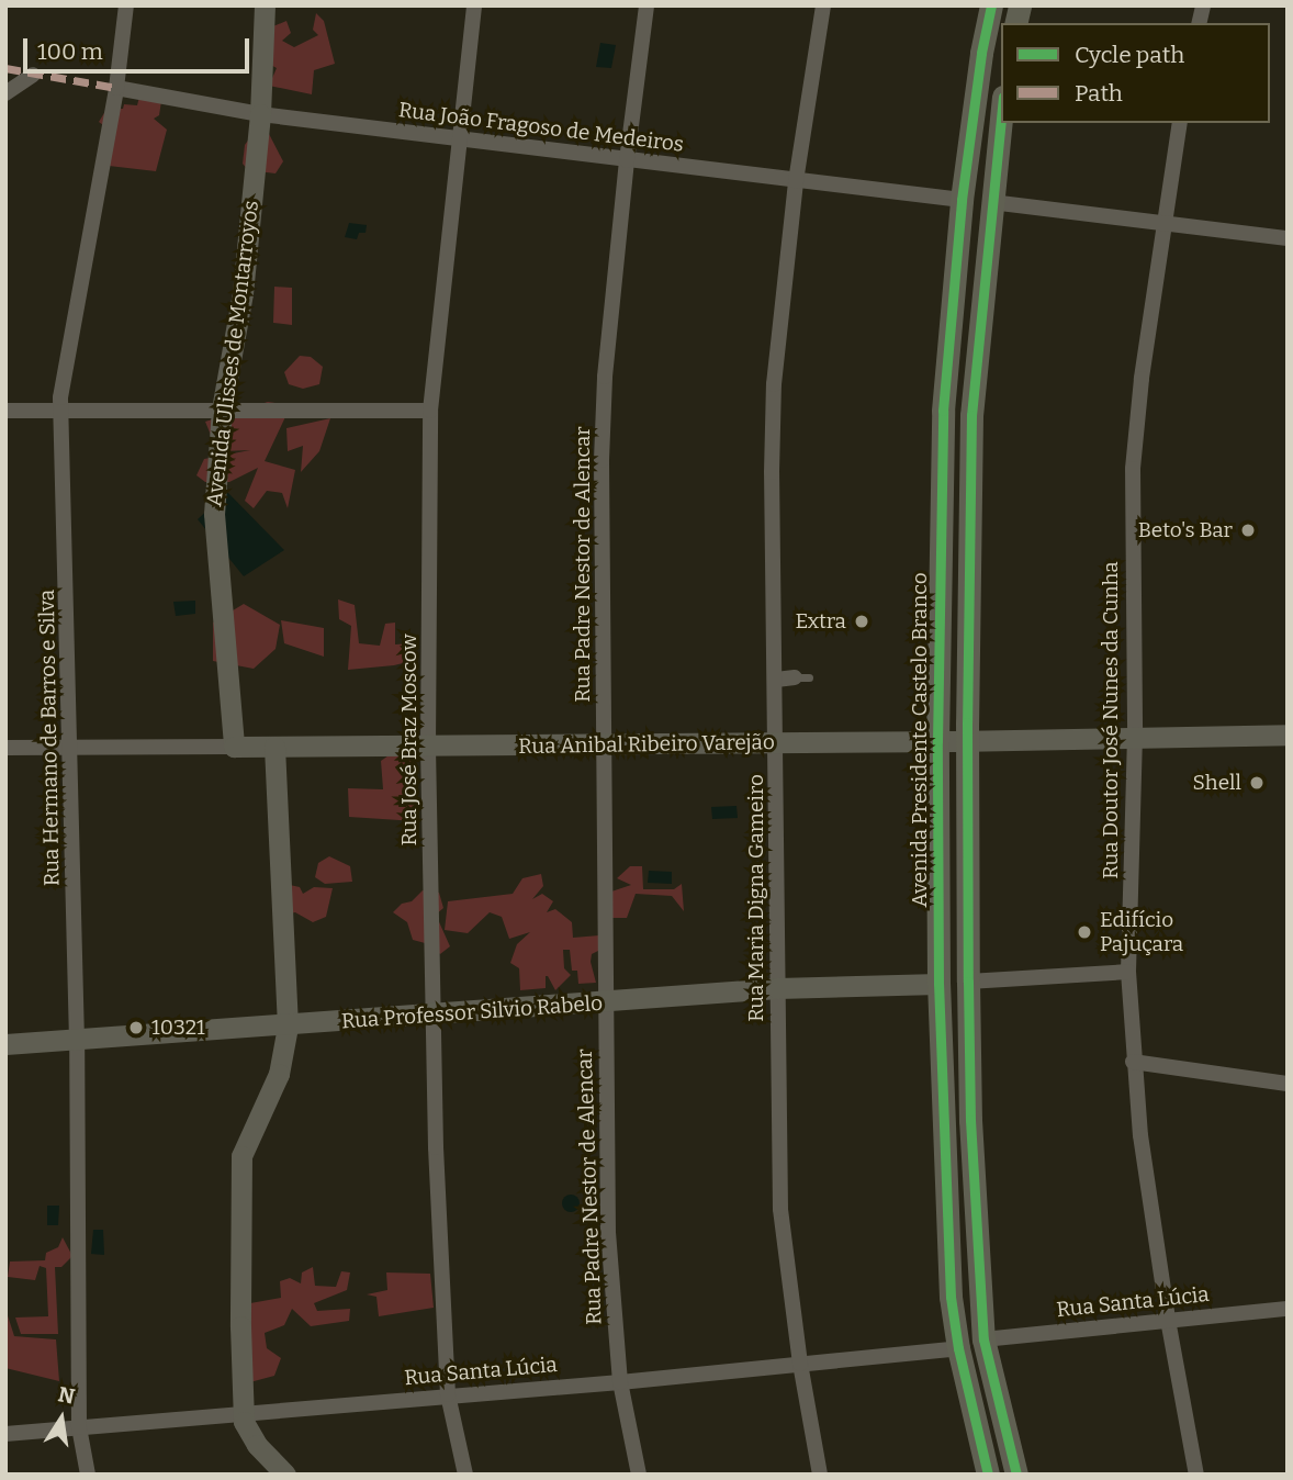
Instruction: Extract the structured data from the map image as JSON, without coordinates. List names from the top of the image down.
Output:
{
  "streets": {
    "main road": ["Avenida Presidente Castelo Branco"],
    "street": [
      "Rua João Fragoso de Medeiros",
      "Avenida Ulisses de Montarroyos",
      "Rua Padre Nestor de Alencar",
      "Rua Doutor José Nunes da Cunha",
      "Rua Hermano de Barros e Silva",
      "Rua José Braz Moscow",
      "Rua Anibal Ribeiro Varejão",
      "Rua Maria Digna Gameiro",
      "Rua Professor Silvio Rabelo",
      "Rua Santa Lúcia"
    ]
  },
  "crossings": [
    ["Rua João Fragoso de Medeiros", "Avenida Ulisses de Montarroyos"],
    ["Rua João Fragoso de Medeiros", "Rua Padre Nestor de Alencar"],
    ["Rua João Fragoso de Medeiros", "Rua Hermano de Barros e Silva"],
    ["Rua João Fragoso de Medeiros", "Rua José Braz Moscow"],
    ["Rua João Fragoso de Medeiros", "Avenida Presidente Castelo Branco"],
    ["Rua João Fragoso de Medeiros", "Rua Maria Digna Gameiro"],
    ["Avenida Ulisses de Montarroyos", "Rua Anibal Ribeiro Varejão"],
    ["Rua Padre Nestor de Alencar", "Rua Anibal Ribeiro Varejão"],
    ["Rua Padre Nestor de Alencar", "Rua Professor Silvio Rabelo"],
    ["Rua Padre Nestor de Alencar", "Rua Santa Lúcia"],
    ["Rua Doutor José Nunes da Cunha", "Rua Anibal Ribeiro Varejão"],
    ["Rua Doutor José Nunes da Cunha", "Rua Santa Lúcia"],
    ["Rua Hermano de Barros e Silva", "Rua Anibal Ribeiro Varejão"],
    ["Rua Hermano de Barros e Silva", "Rua Professor Silvio Rabelo"],
    ["Rua Hermano de Barros e Silva", "Rua Santa Lúcia"],
    ["Rua José Braz Moscow", "Rua Anibal Ribeiro Varejão"],
    ["Rua José Braz Moscow", "Rua Professor Silvio Rabelo"],
    ["Rua José Braz Moscow", "Rua Santa Lúcia"],
    ["Avenida Presidente Castelo Branco", "Rua Anibal Ribeiro Varejão"],
    ["Avenida Presidente Castelo Branco", "Rua Professor Silvio Rabelo"],
    ["Avenida Presidente Castelo Branco", "Rua Santa Lúcia"],
    ["Rua Anibal Ribeiro Varejão", "Rua Maria Digna Gameiro"],
    ["Rua Maria Digna Gameiro", "Rua Professor Silvio Rabelo"],
    ["Rua Maria Digna Gameiro", "Rua Santa Lúcia"]
  ],
  "places": [
    "Beto's Bar",
    "Extra",
    "Shell",
    "Edifício Pajuçara",
    "10321"
  ],
  "legend": ["Cycle path", "Path"],
  "scale_bar": "100 m",
  "north": "top"
}
